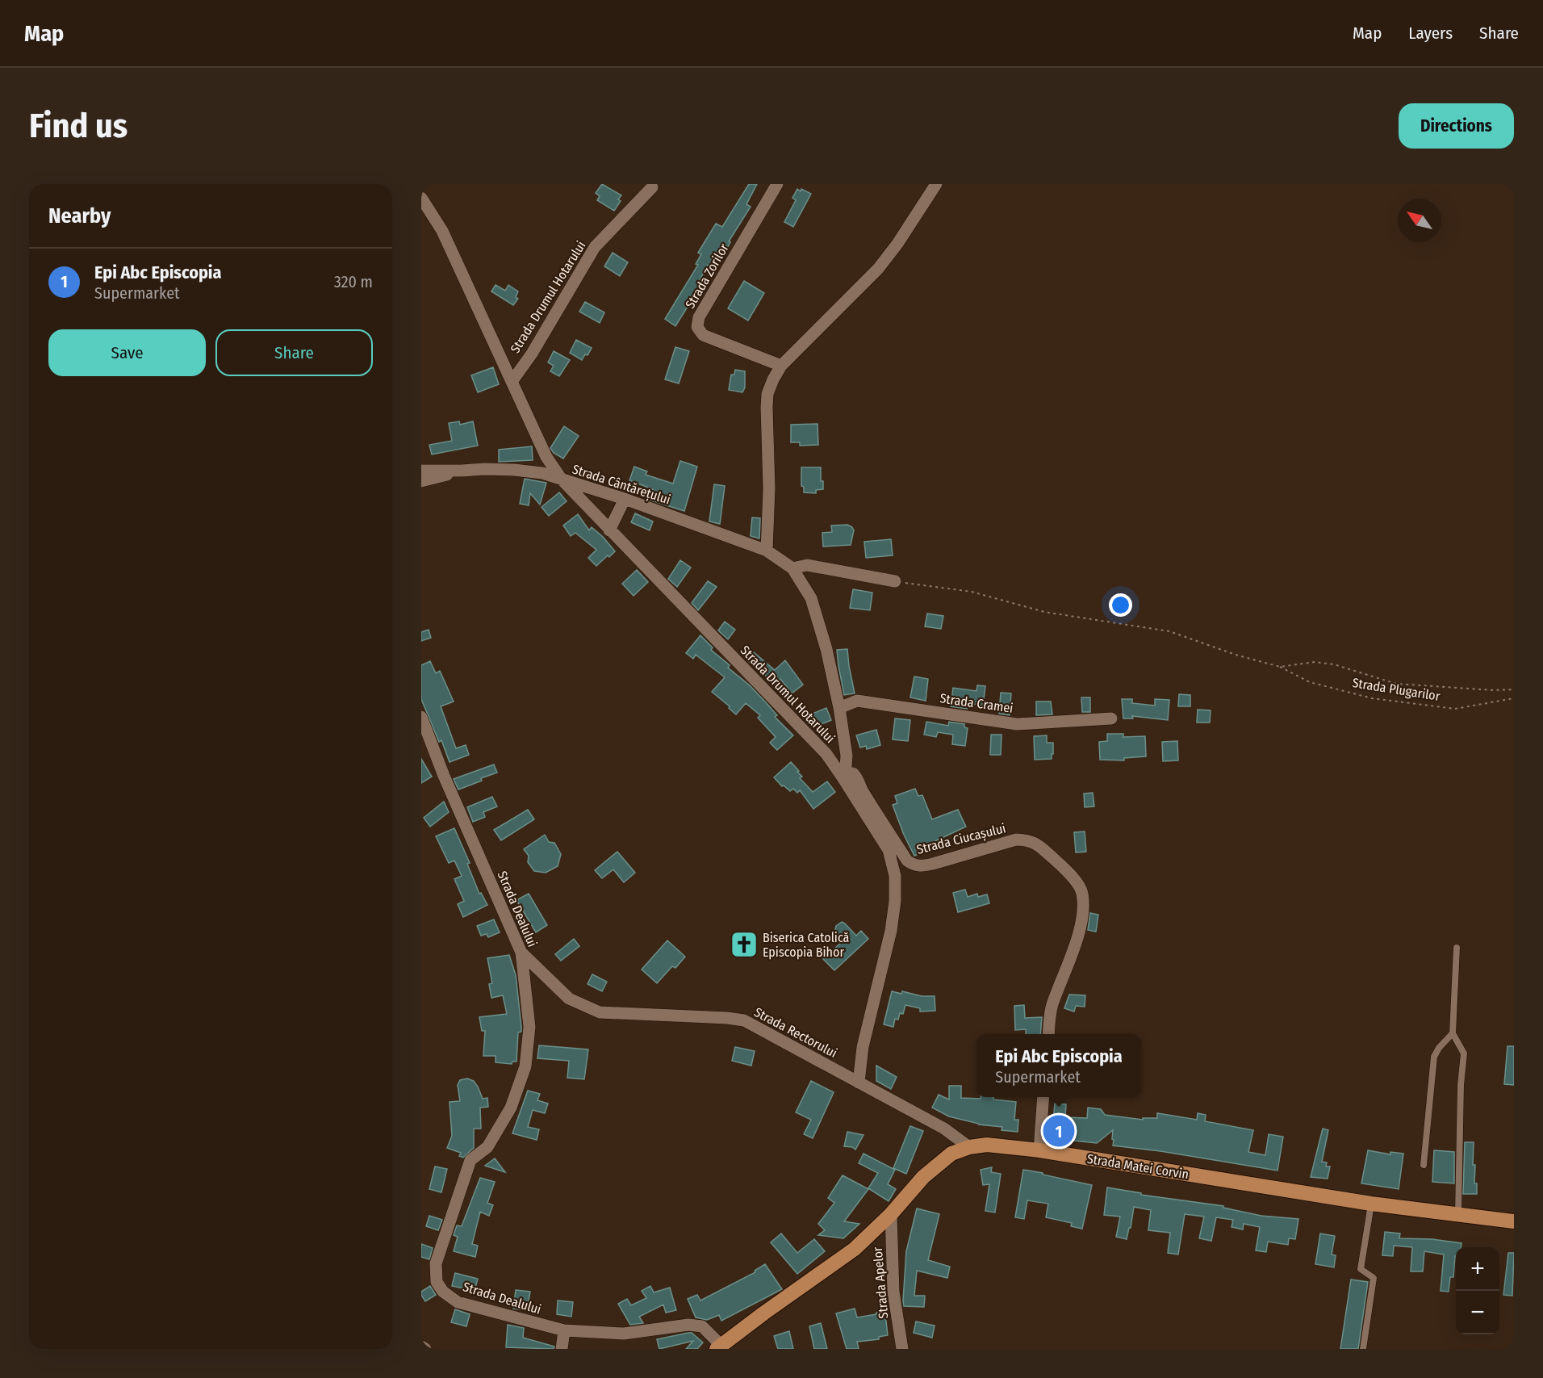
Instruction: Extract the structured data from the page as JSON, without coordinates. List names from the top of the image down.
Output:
{
  "streets": {
    "main road": ["Strada Matei Corvin"],
    "street": [
      "Strada Zorilor",
      "Strada Drumul Hotarului",
      "Strada Cântărețului",
      "Strada Cramei",
      "Strada Ciucașului",
      "Strada Dealului",
      "Strada Rectorului",
      "Strada Apelor"
    ],
    "path": ["Strada Plugarilor"]
  },
  "crossings": [
    ["Strada Drumul Hotarului", "Strada Cântărețului"],
    ["Strada Drumul Hotarului", "Strada Ciucașului"],
    ["Strada Drumul Hotarului", "Strada Rectorului"],
    ["Strada Cântărețului", "Strada Cramei"],
    ["Strada Cântărețului", "Strada Ciucașului"],
    ["Strada Dealului", "Strada Rectorului"],
    ["Strada Dealului", "Strada Matei Corvin"],
    ["Strada Rectorului", "Strada Matei Corvin"],
    ["Strada Matei Corvin", "Strada Apelor"]
  ],
  "places": {
    "church": ["Biserica Catolică Episcopia Bihor"]
  },
  "north": "top left",
  "page": {
    "header": "Map",
    "nav": ["Map", "Layers", "Share"],
    "buttons": [
      "Directions",
      ["Save", "Share"]
    ],
    "title": "Find us",
    "heading": "Nearby",
    "list": [
      {
        "mark": "1",
        "name": "Epi Abc Episcopia",
        "note": "Supermarket",
        "value": "320 m"
      }
    ],
    "popup": ["Epi Abc Episcopia", "Supermarket"],
    "pins": "1",
    "map_buttons": ["+", "−"]
  }
}
